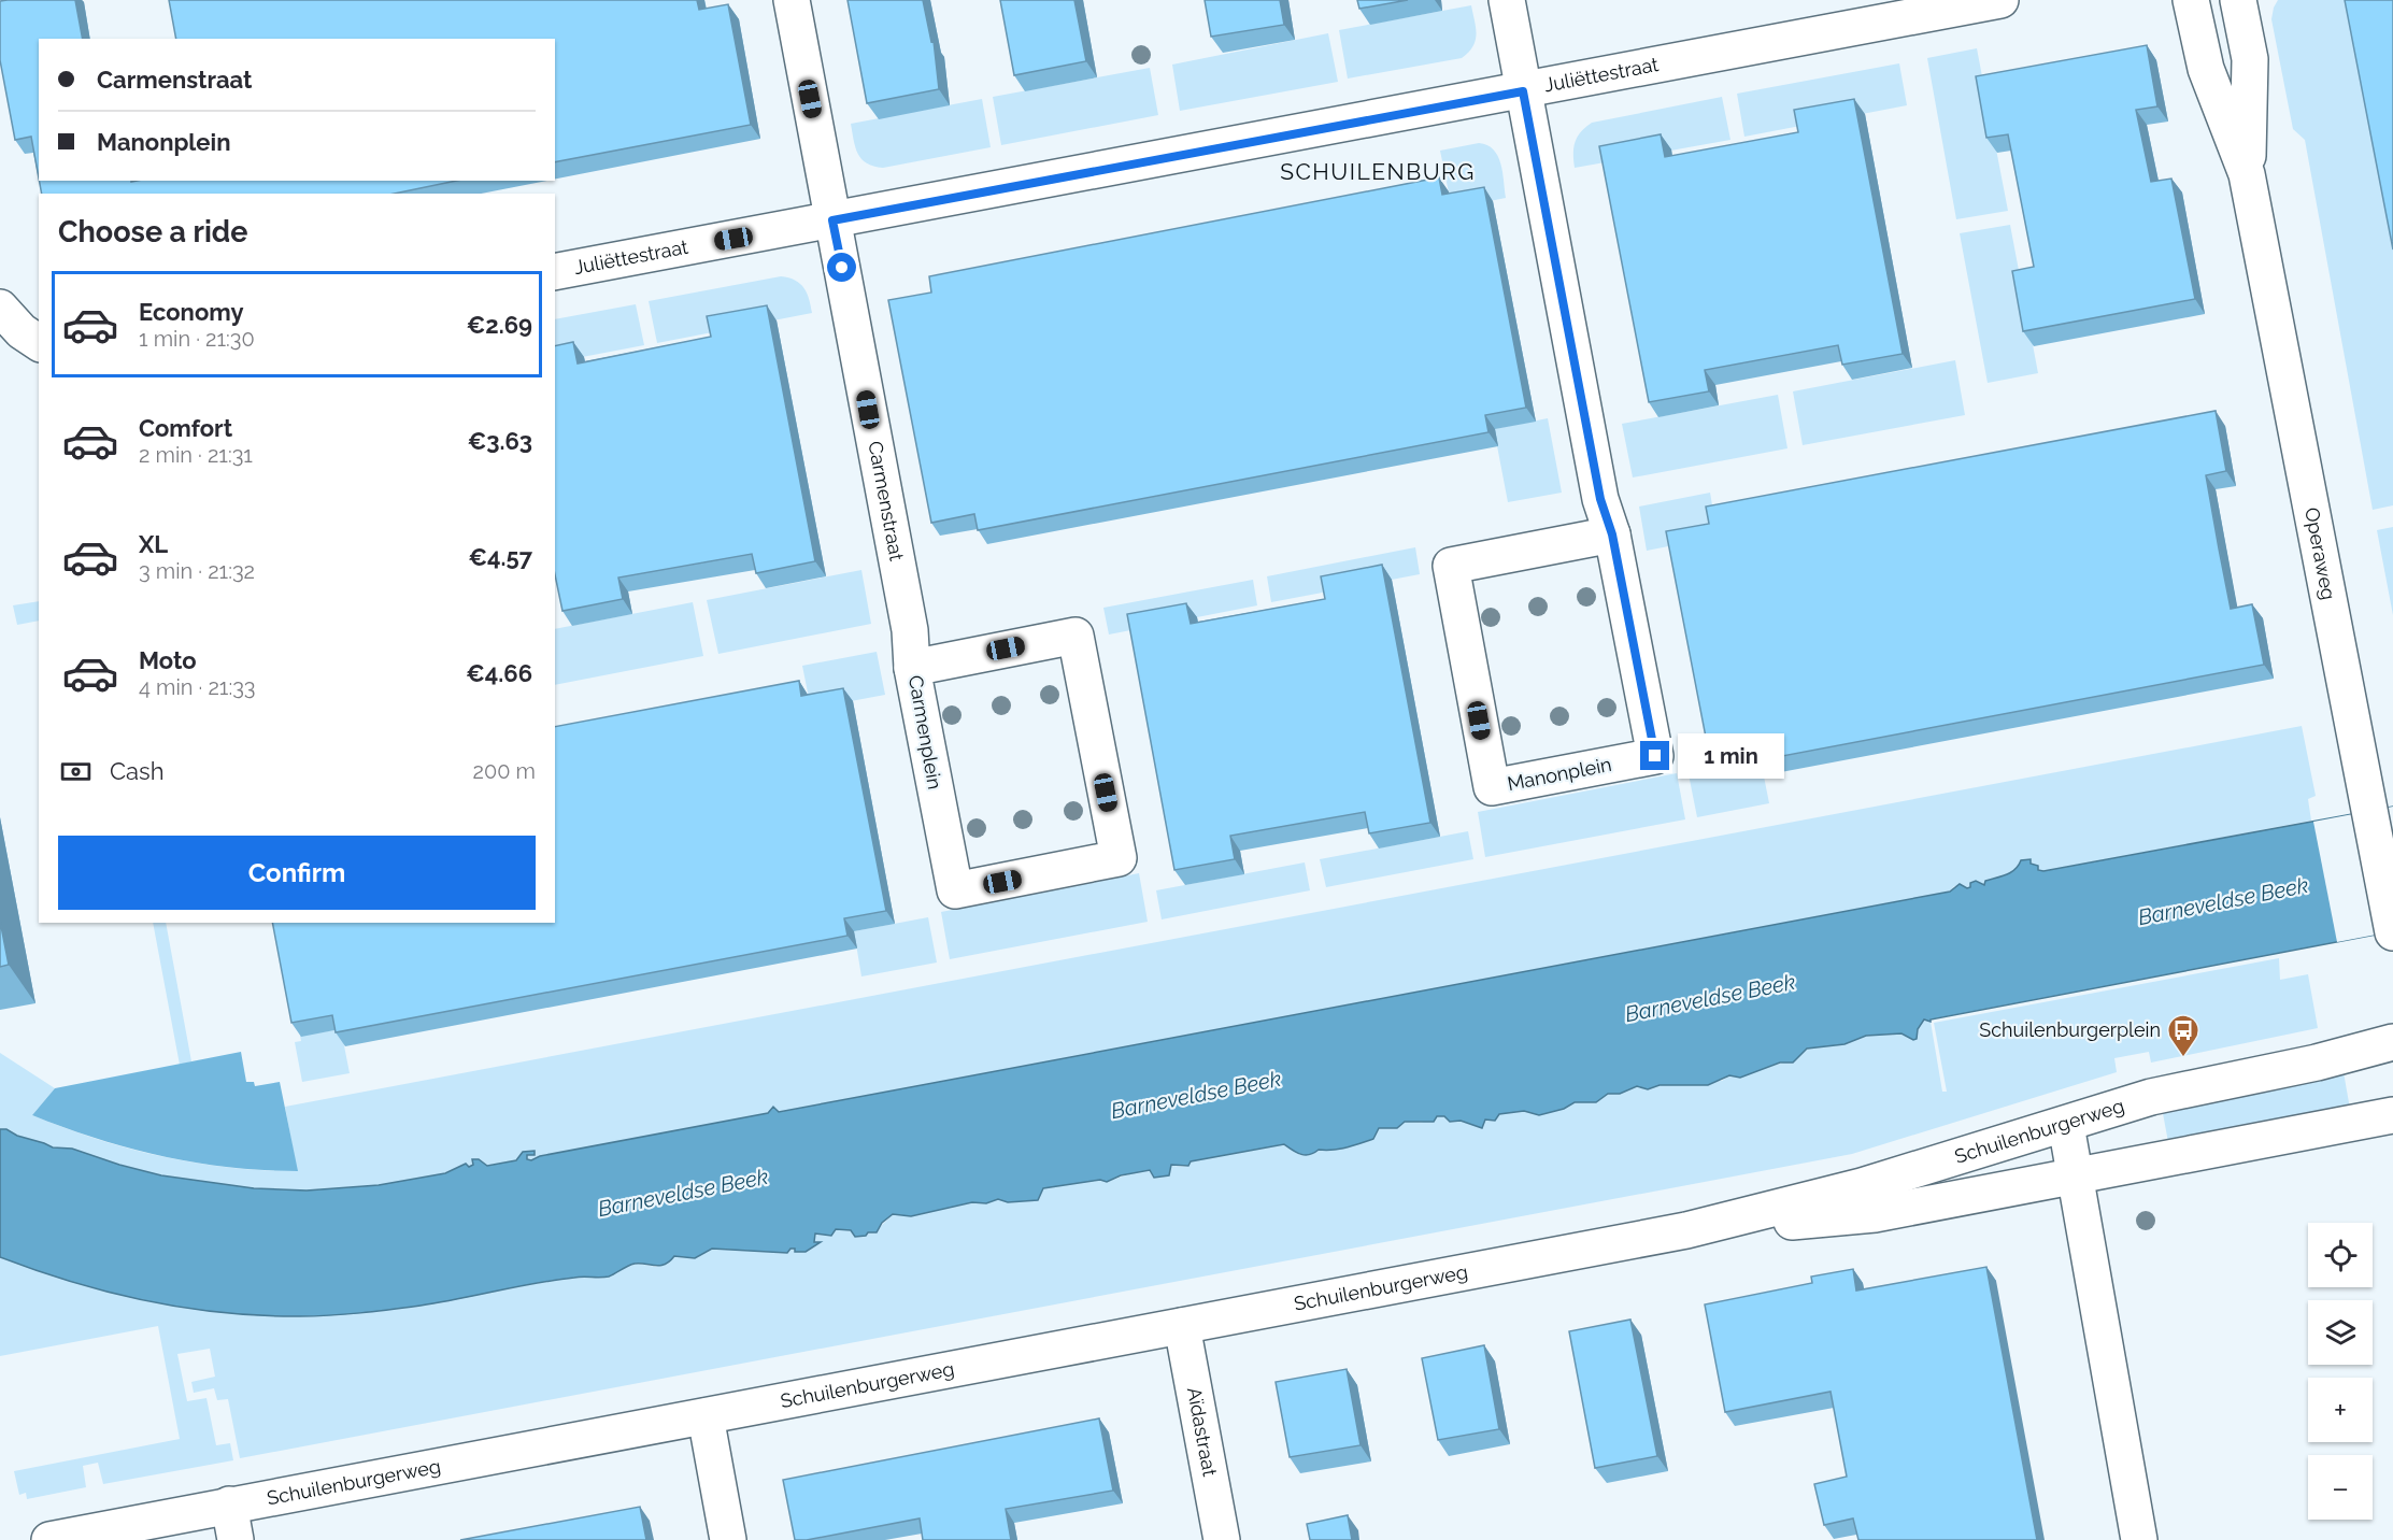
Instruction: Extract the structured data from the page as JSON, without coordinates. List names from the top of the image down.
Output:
{
  "streets": {
    "street": [
      "Juliëttestraat",
      "Carmenstraat",
      "Operaweg",
      "Carmenplein",
      "Manonplein",
      "Schuilenburgerweg",
      "Aïdastraat"
    ]
  },
  "crossings": [
    ["Juliëttestraat", "Carmenstraat"],
    ["Carmenstraat", "Carmenplein"],
    ["Schuilenburgerweg", "Aïdastraat"]
  ],
  "districts": ["SCHUILENBURG"],
  "water": ["Barneveldse Beek"],
  "places": {
    "bus stop": ["Schuilenburgerplein"]
  },
  "page": {
    "banner": ["Carmenstraat", "Manonplein"],
    "heading": "Choose a ride",
    "list": [
      {
        "name": "Economy",
        "note": "1 min · 21:30",
        "value": "€2.69"
      },
      {
        "name": "Comfort",
        "note": "2 min · 21:31",
        "value": "€3.63"
      },
      {
        "name": "XL",
        "note": "3 min · 21:32",
        "value": "€4.57"
      },
      {
        "name": "Moto",
        "note": "4 min · 21:33",
        "value": "€4.66"
      }
    ],
    "bubble": "1 min",
    "pay": ["Cash", "200 m"],
    "buttons": "Confirm",
    "map_buttons": ["+", "−"]
  }
}
